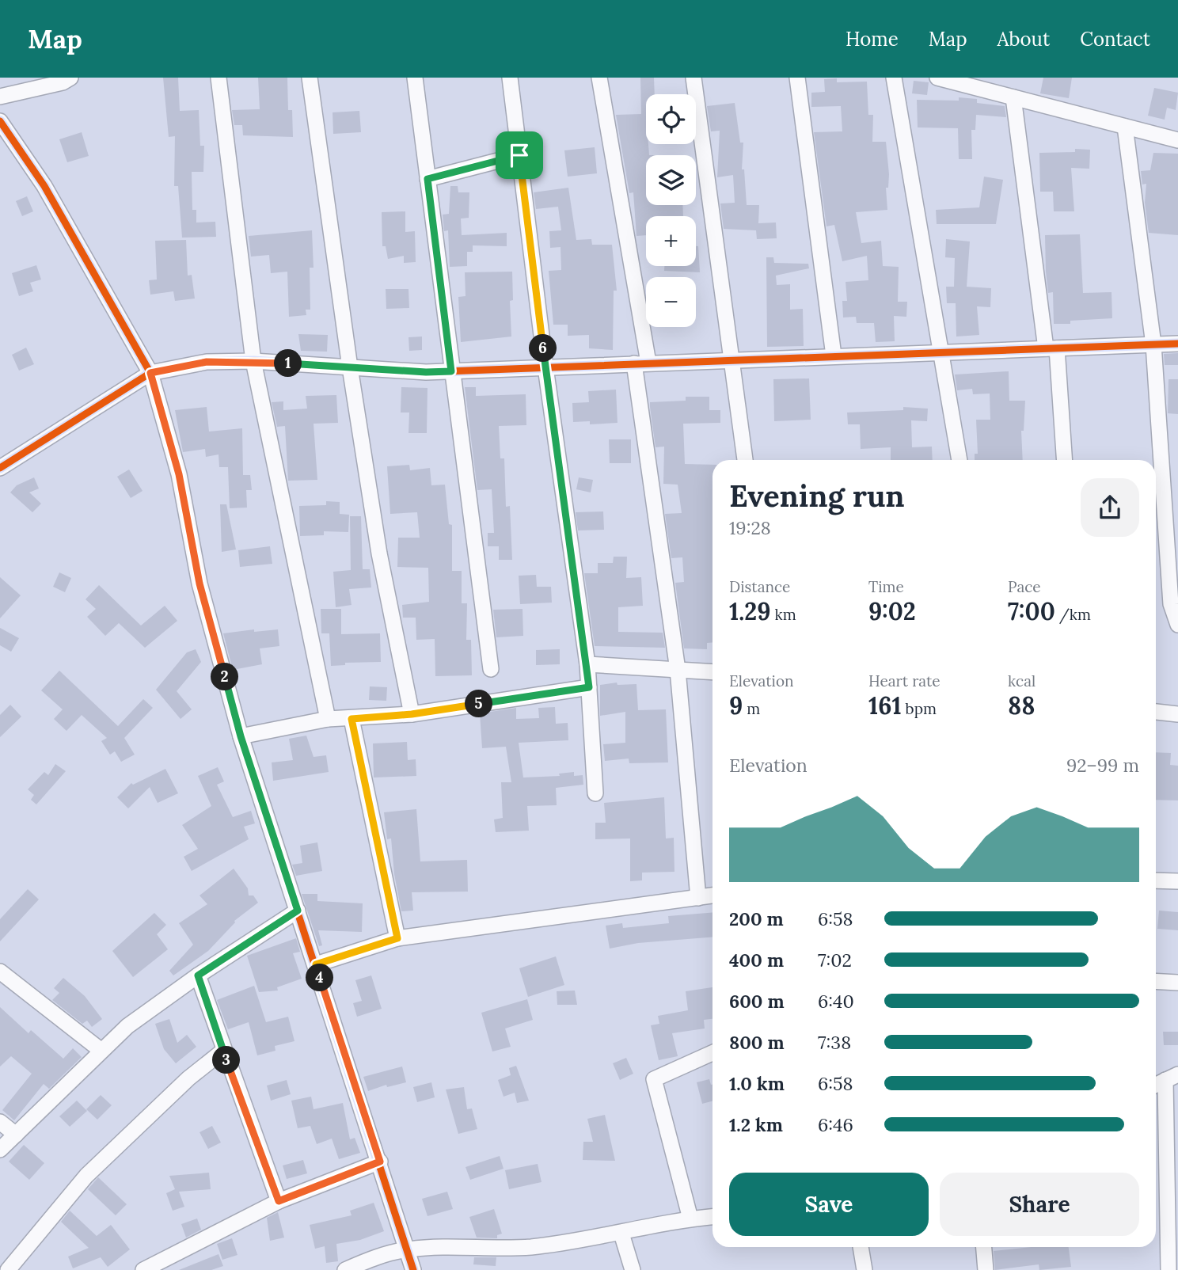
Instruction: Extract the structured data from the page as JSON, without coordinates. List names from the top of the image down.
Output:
{
  "page": {
    "header": "Map",
    "nav": [
      "Home",
      "Map",
      "About",
      "Contact"
    ],
    "map_buttons": ["+", "−"],
    "pins": [
      "6",
      "1",
      "2",
      "5",
      "4",
      "3"
    ],
    "heading": ["Evening run", "19:28"],
    "stats": [
      ["Distance", "1.29 km"],
      ["Time", "9:02"],
      ["Pace", "7:00 /km"],
      ["Elevation", "9 m"],
      ["Heart rate", "161 bpm"],
      ["kcal", "88"]
    ],
    "chart": ["Elevation", "92–99 m"],
    "list": [
      {
        "name": "200 m",
        "note": "6:58"
      },
      {
        "name": "400 m",
        "note": "7:02"
      },
      {
        "name": "600 m",
        "note": "6:40"
      },
      {
        "name": "800 m",
        "note": "7:38"
      },
      {
        "name": "1.0 km",
        "note": "6:58"
      },
      {
        "name": "1.2 km",
        "note": "6:46"
      }
    ],
    "buttons": ["Save", "Share"]
  }
}
